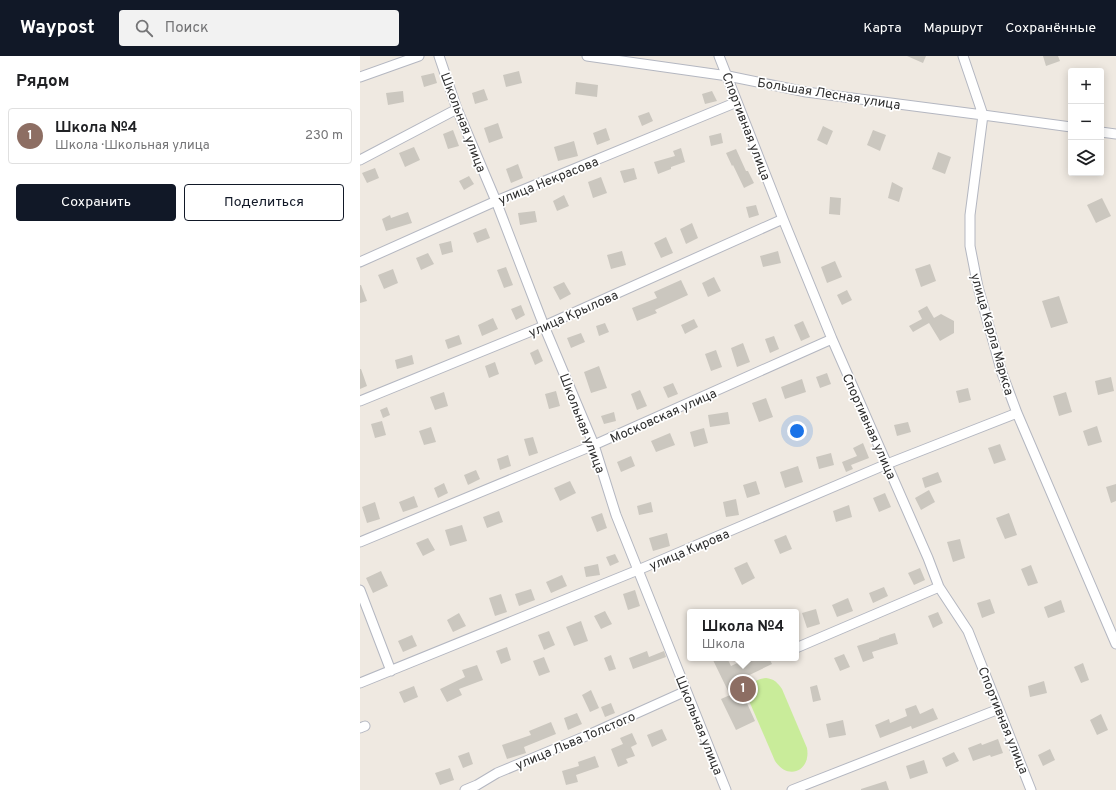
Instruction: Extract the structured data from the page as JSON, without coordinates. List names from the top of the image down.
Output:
{
  "streets": {
    "street": [
      "Большая Лесная улица",
      "Школьная улица",
      "Спортивная улица",
      "улица Некрасова",
      "улица Крылова",
      "улица Карла Маркса",
      "Московская улица",
      "улица Кирова",
      "улица Льва Толстого"
    ]
  },
  "crossings": [
    ["Большая Лесная улица", "Спортивная улица"],
    ["Большая Лесная улица", "улица Карла Маркса"],
    ["Школьная улица", "улица Некрасова"],
    ["Школьная улица", "улица Крылова"],
    ["Школьная улица", "Московская улица"],
    ["Школьная улица", "улица Кирова"],
    ["Школьная улица", "улица Льва Толстого"],
    ["Спортивная улица", "улица Некрасова"],
    ["Спортивная улица", "улица Крылова"],
    ["Спортивная улица", "Московская улица"],
    ["Спортивная улица", "улица Кирова"],
    ["улица Карла Маркса", "улица Кирова"]
  ],
  "page": {
    "header": "Waypost",
    "search": "Поиск",
    "nav": ["Карта", "Маршрут", "Сохранённые"],
    "heading": "Рядом",
    "map_buttons": ["+", "−"],
    "list": [
      {
        "mark": "1",
        "name": "Школа №4",
        "note": "Школа · Школьная улица",
        "value": "230 m"
      }
    ],
    "buttons": ["Сохранить", "Поделиться"],
    "popup": ["Школа №4", "Школа"],
    "pins": "1"
  }
}
